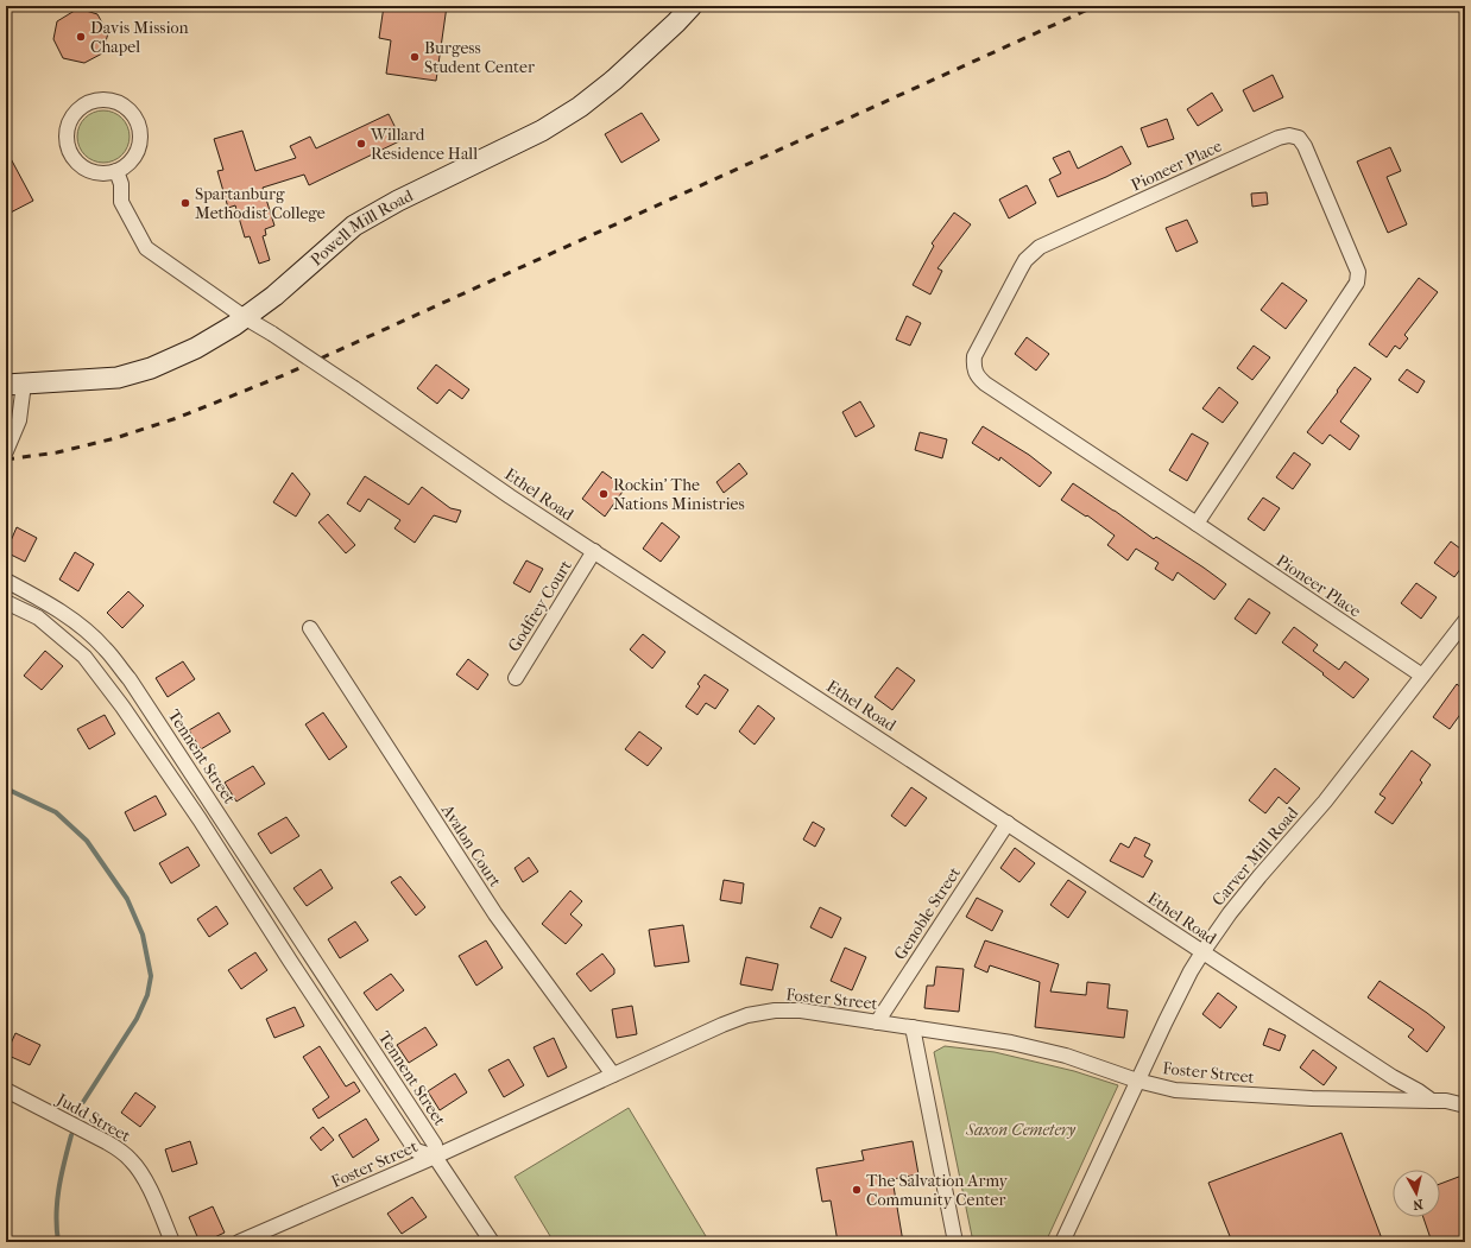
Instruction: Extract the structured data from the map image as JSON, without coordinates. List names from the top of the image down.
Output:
{
  "streets": {
    "street": [
      "Pioneer Place",
      "Powell Mill Road",
      "Ethel Road",
      "Godfrey Court",
      "Tennent Street",
      "Avalon Court",
      "Carver Mill Road",
      "Genoble Street",
      "Foster Street",
      "Judd Street"
    ]
  },
  "crossings": [
    ["Pioneer Place", "Carver Mill Road"],
    ["Powell Mill Road", "Ethel Road"],
    ["Ethel Road", "Godfrey Court"],
    ["Ethel Road", "Carver Mill Road"],
    ["Ethel Road", "Genoble Street"],
    ["Ethel Road", "Foster Street"],
    ["Tennent Street", "Foster Street"],
    ["Avalon Court", "Foster Street"],
    ["Carver Mill Road", "Foster Street"],
    ["Genoble Street", "Foster Street"]
  ],
  "parks": ["Saxon Cemetery"],
  "places": [
    "Davis Mission Chapel",
    "Burgess Student Center",
    "Willard Residence Hall",
    "Spartanburg Methodist College",
    "Rockin’ The Nations Ministries",
    "The Salvation Army Community Center"
  ],
  "north": "bottom"
}
